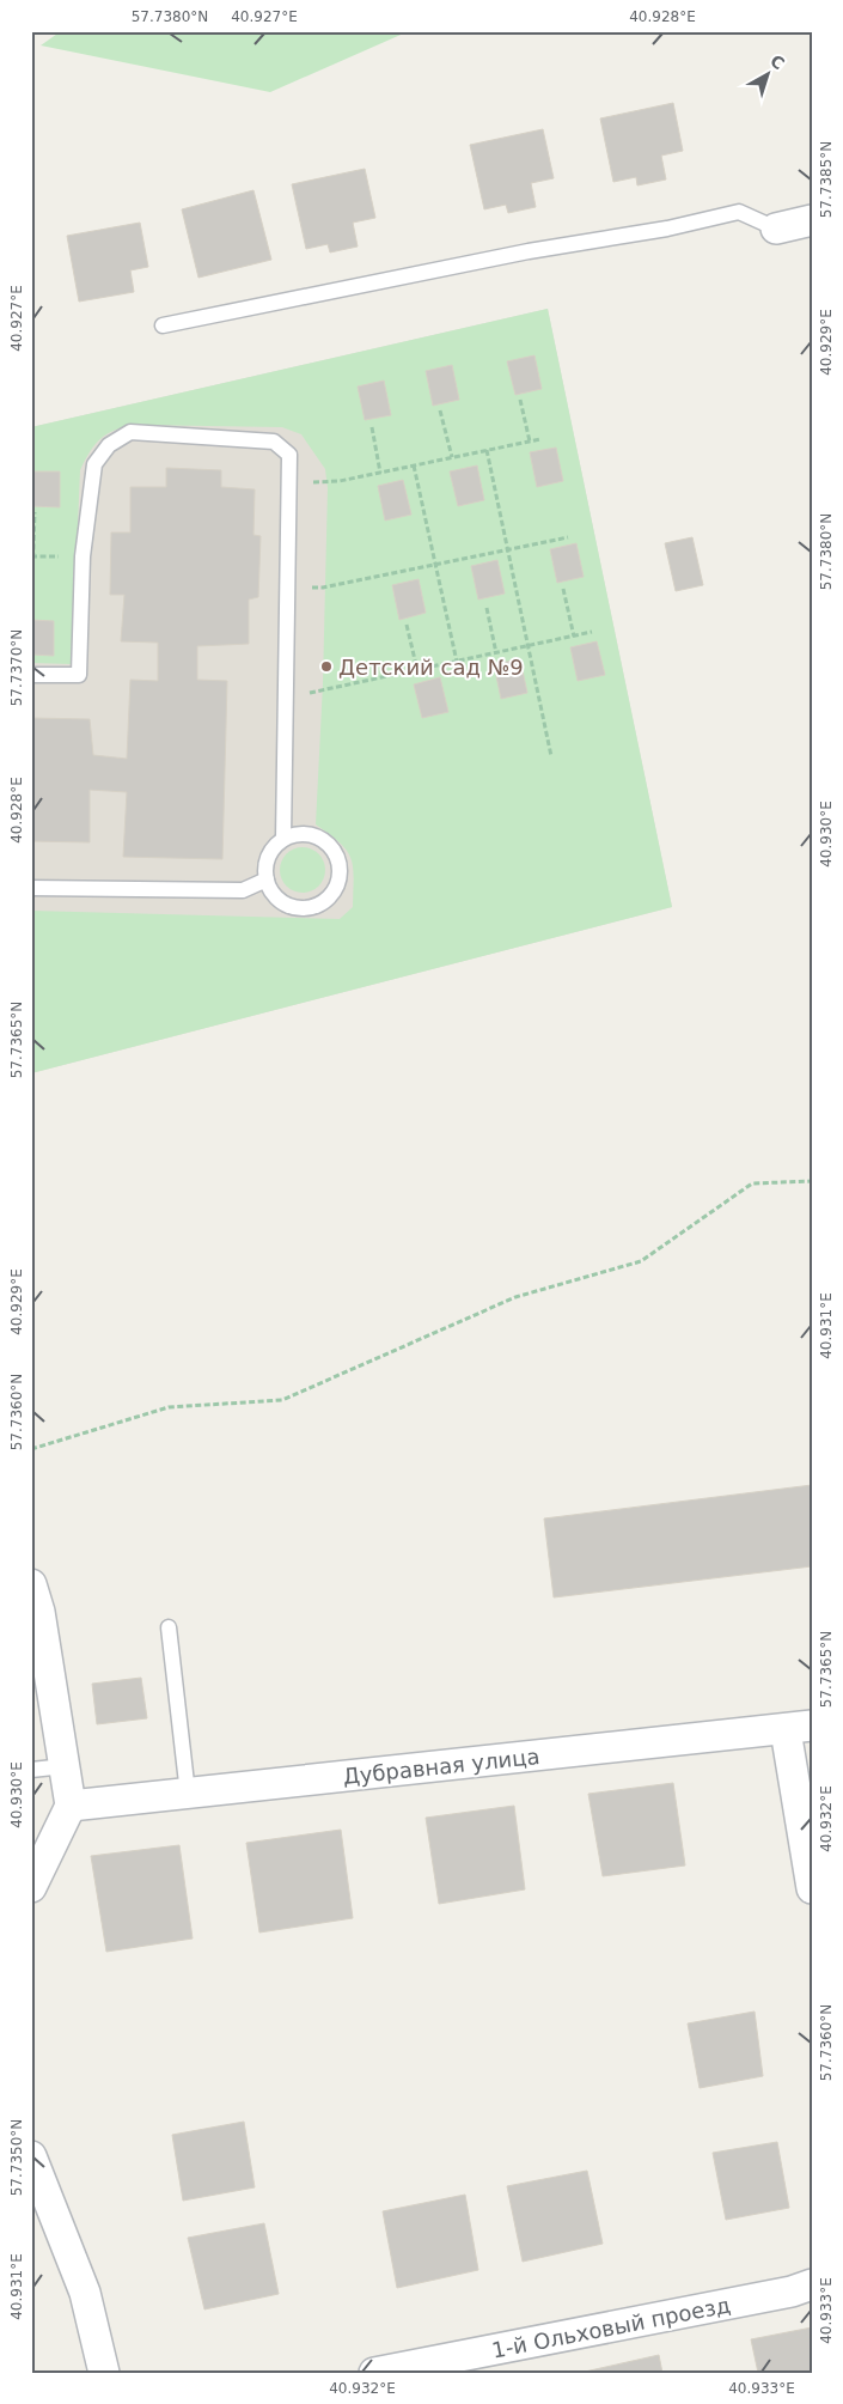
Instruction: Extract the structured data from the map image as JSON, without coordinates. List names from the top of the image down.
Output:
{
  "streets": {
    "street": ["Дубравная улица", "1-й Ольховый проезд"]
  },
  "places": ["Детский сад №9"],
  "north": "top right",
  "coordinates": [
    "57.7380°N",
    "40.927°E",
    "40.928°E",
    "57.7385°N",
    "40.929°E",
    "57.7370°N",
    "40.930°E",
    "57.7365°N",
    "40.931°E",
    "57.7360°N",
    "40.932°E",
    "57.7350°N",
    "40.933°E"
  ]
}
